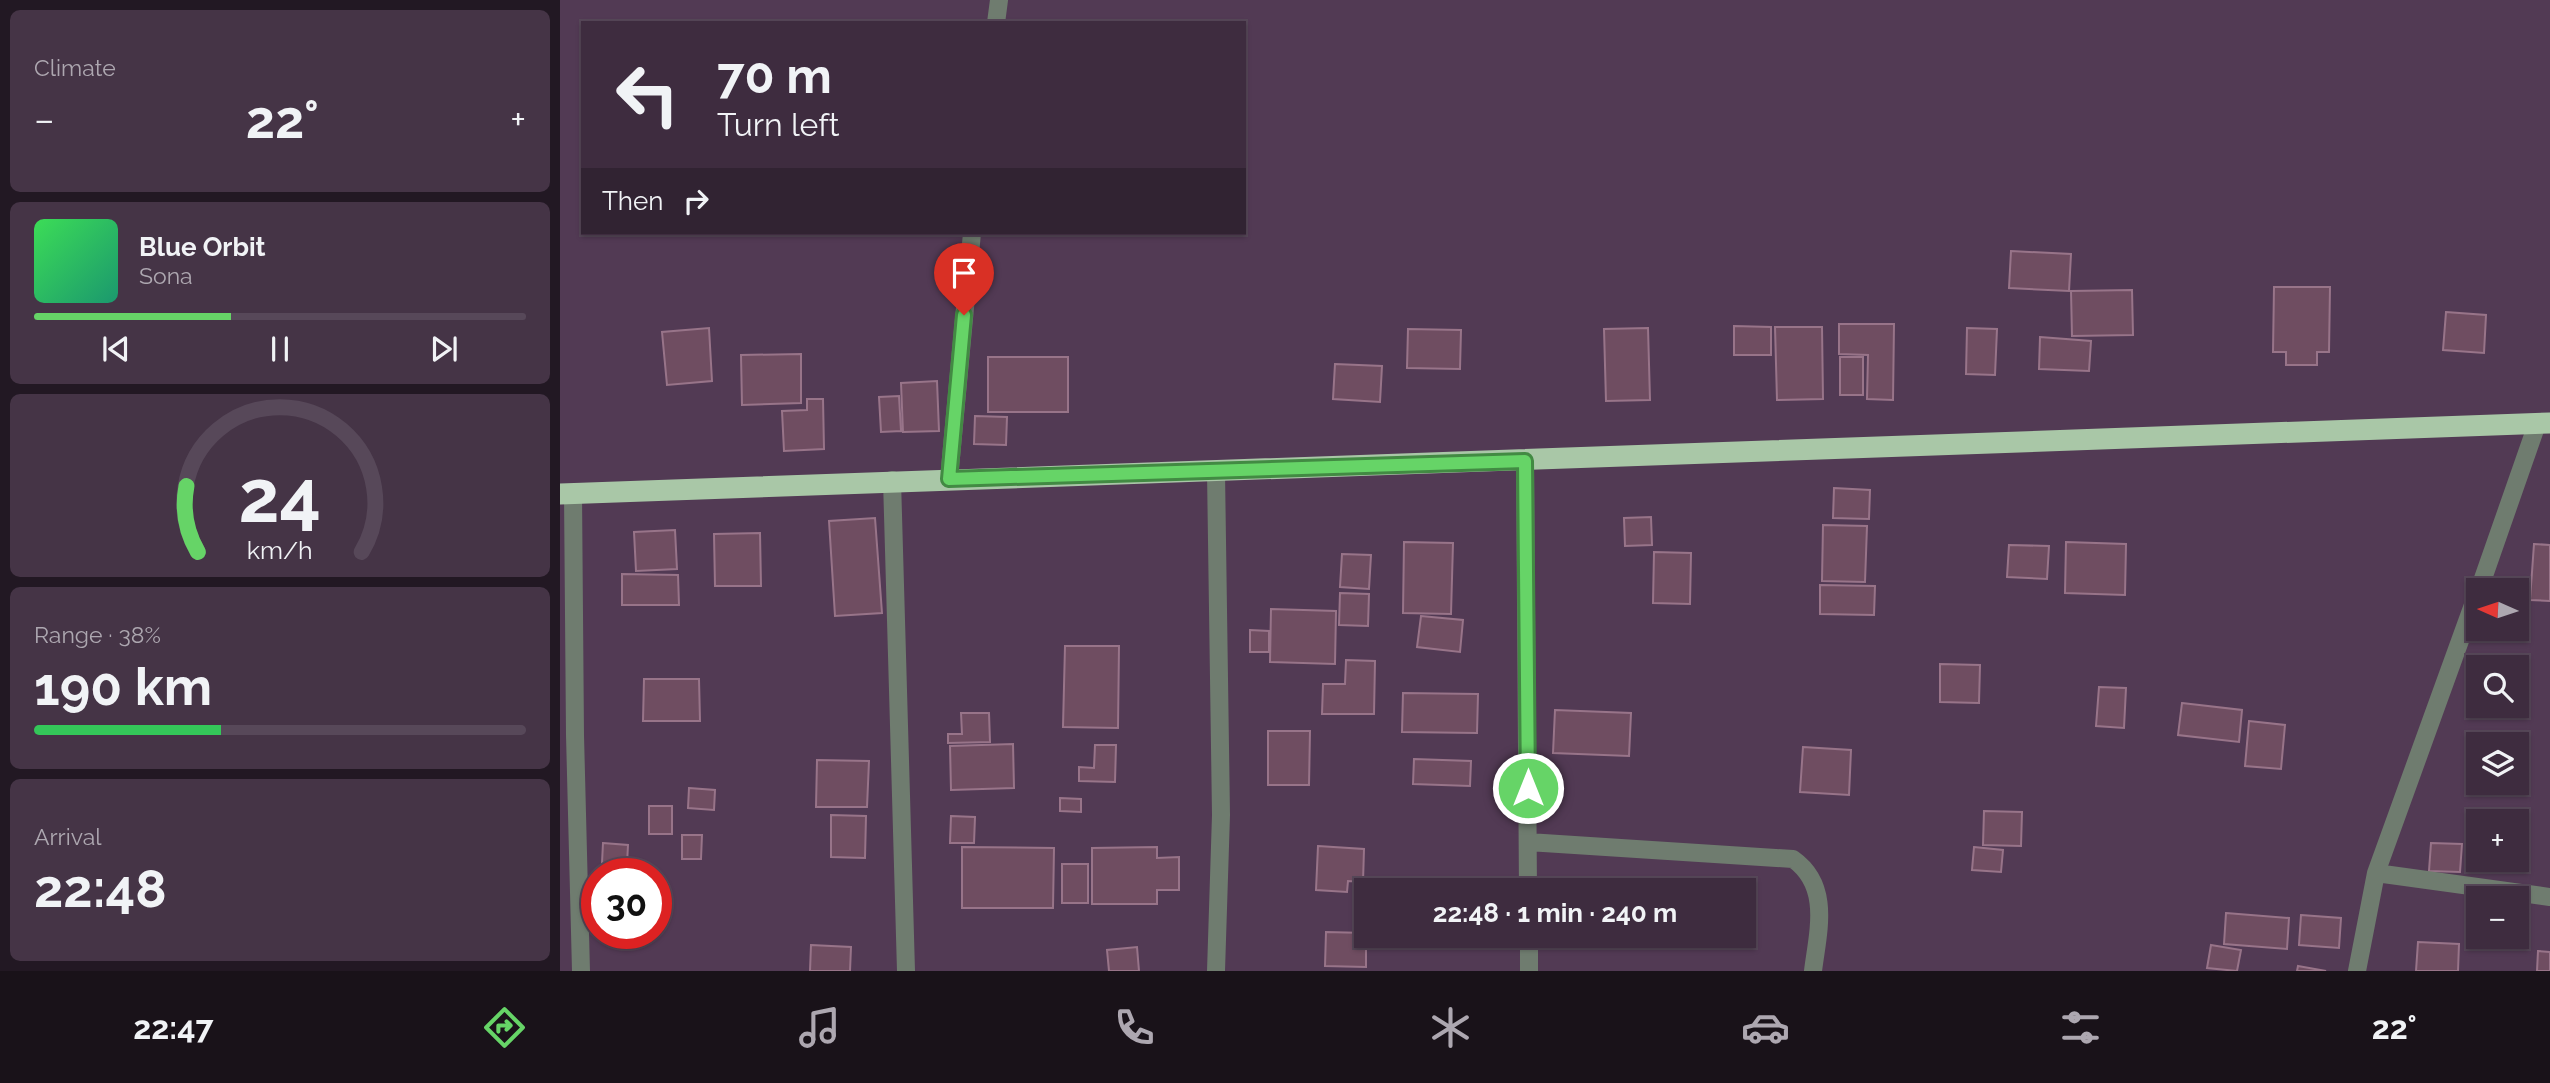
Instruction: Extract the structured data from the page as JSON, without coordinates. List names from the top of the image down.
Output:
{
  "north": "left",
  "page": {
    "tile": [
      "Climate",
      ["Range · 38%", "190 km"],
      ["Arrival", "22:48"]
    ],
    "turn": ["70 m", "Turn left"],
    "heat": ["−", "22°", "+"],
    "then": "Then",
    "song": ["Blue Orbit", "Sona"],
    "map_buttons": ["+", "−"],
    "limit": "30",
    "trip": "22:48 · 1 min · 240 m",
    "tabs": ["22:47", "22°"],
    "gauge": ["24", "km/h"]
  }
}
